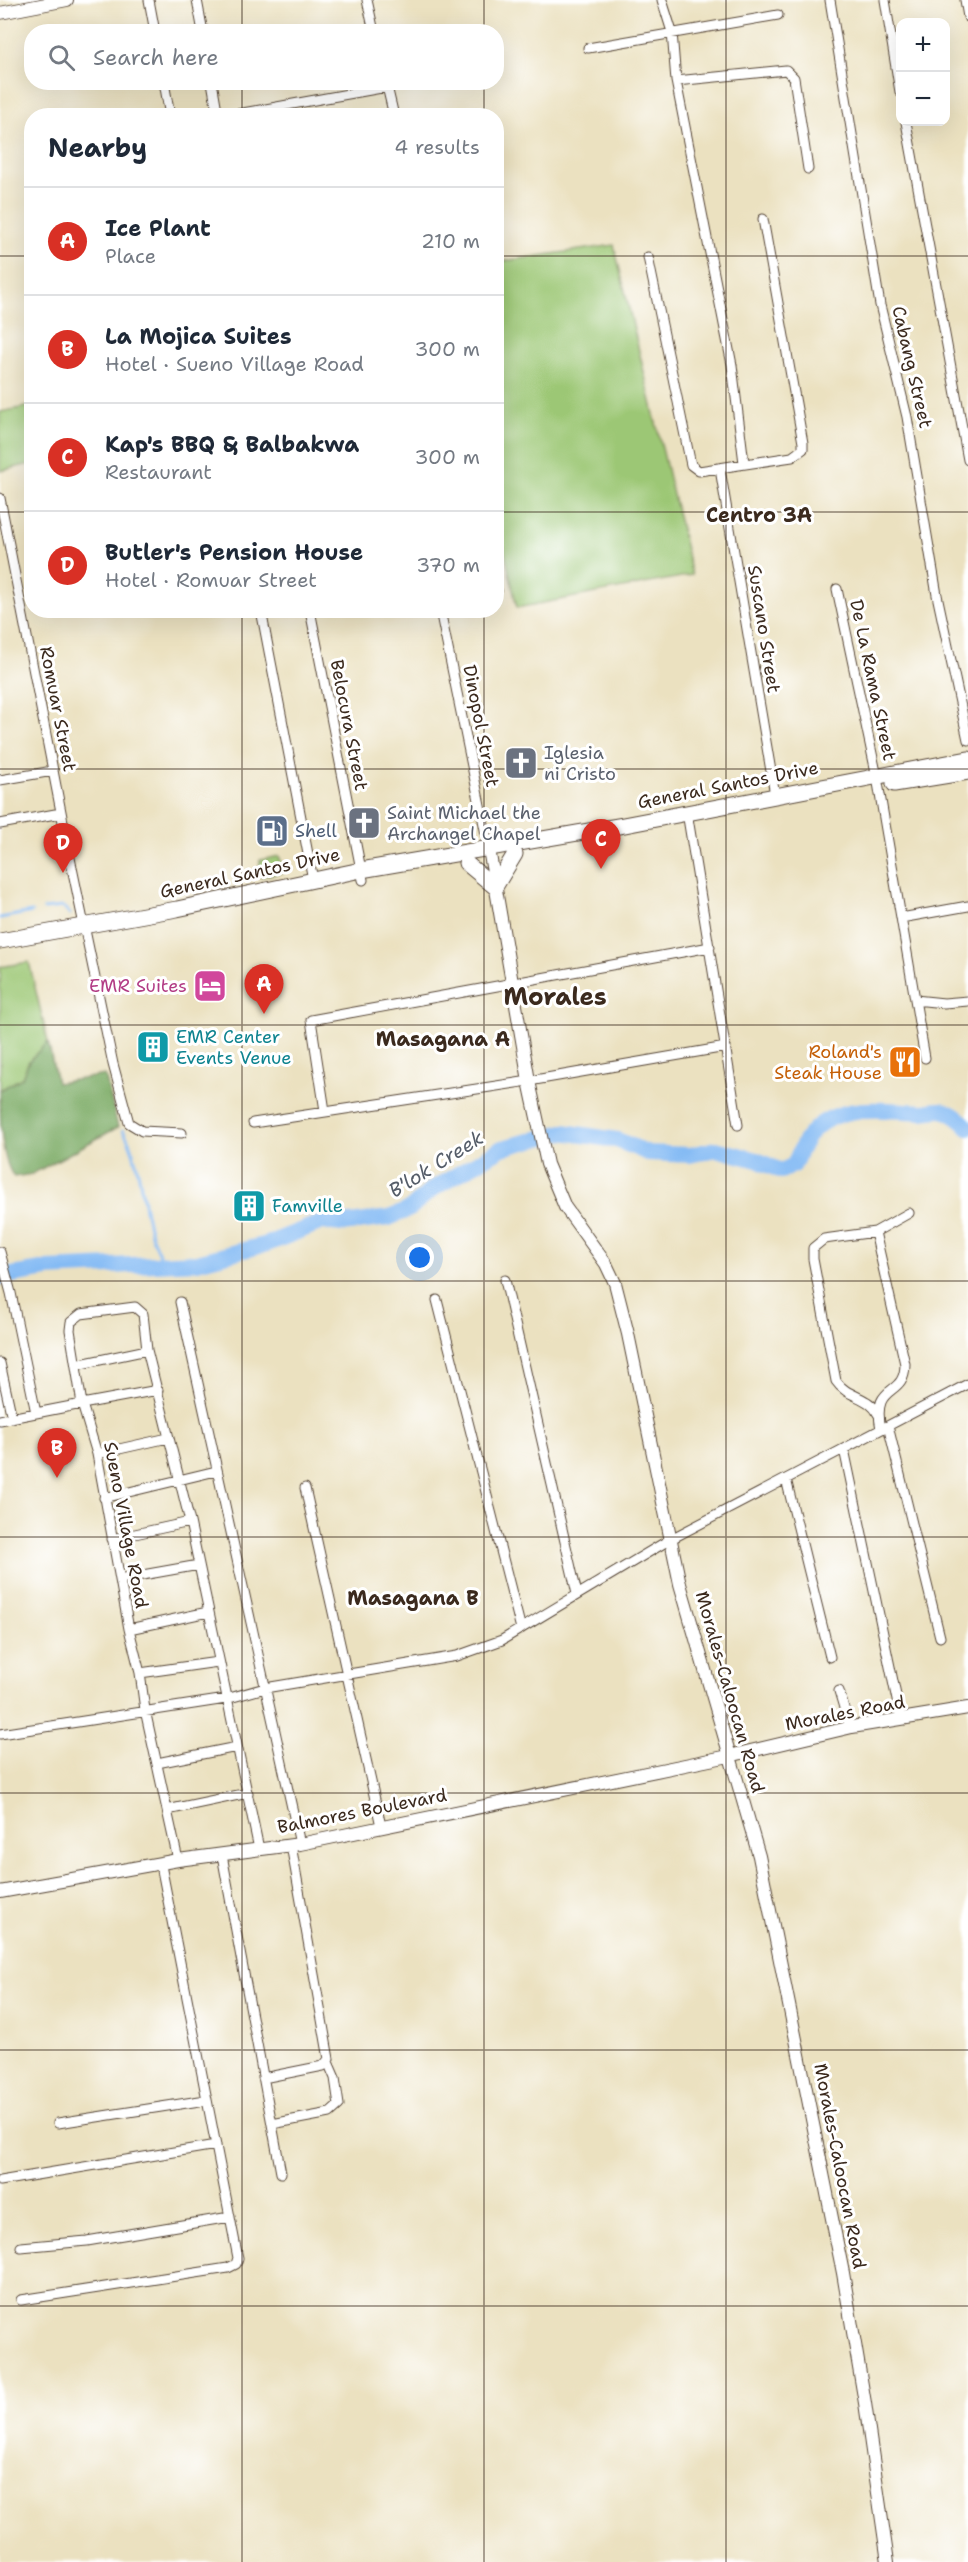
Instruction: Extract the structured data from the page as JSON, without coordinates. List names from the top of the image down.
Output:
{
  "streets": {
    "highway": ["General Santos Drive"],
    "street": [
      "Cabang Street",
      "Suscano Street",
      "De La Rama Street",
      "Romuar Street",
      "Belocura Street",
      "Dinopol Street",
      "Sueno Village Road",
      "Morales-Caloocan Road",
      "Morales Road",
      "Balmores Boulevard"
    ]
  },
  "crossings": [
    ["Suscano Street", "General Santos Drive"],
    ["De La Rama Street", "General Santos Drive"],
    ["Romuar Street", "General Santos Drive"],
    ["Belocura Street", "General Santos Drive"],
    ["Dinopol Street", "General Santos Drive"],
    ["Dinopol Street", "Morales-Caloocan Road"],
    ["General Santos Drive", "Morales-Caloocan Road"],
    ["Sueno Village Road", "Balmores Boulevard"],
    ["Morales-Caloocan Road", "Morales Road"],
    ["Morales-Caloocan Road", "Balmores Boulevard"],
    ["Morales Road", "Balmores Boulevard"]
  ],
  "districts": [
    "Centro 3A",
    "Morales",
    "Masagana A",
    "Masagana B"
  ],
  "water": ["B'lok Creek"],
  "places": {
    "church": ["Iglesia ni Cristo", "Saint Michael the Archangel Chapel"],
    "fuel station": ["Shell"],
    "hotel": ["EMR Suites"],
    "building": ["EMR Center Events Venue", "Famville"],
    "restaurant": ["Roland's Steak House"]
  },
  "page": {
    "map_buttons": ["+", "−"],
    "search": "Search here",
    "heading": ["Nearby", "4 results"],
    "list": [
      {
        "mark": "A",
        "name": "Ice Plant",
        "note": "Place",
        "value": "210 m"
      },
      {
        "mark": "B",
        "name": "La Mojica Suites",
        "note": "Hotel · Sueno Village Road",
        "value": "300 m"
      },
      {
        "mark": "C",
        "name": "Kap's BBQ & Balbakwa",
        "note": "Restaurant",
        "value": "300 m"
      },
      {
        "mark": "D",
        "name": "Butler's Pension House",
        "note": "Hotel · Romuar Street",
        "value": "370 m"
      }
    ],
    "pins": [
      "C",
      "D",
      "A",
      "B"
    ]
  }
}
